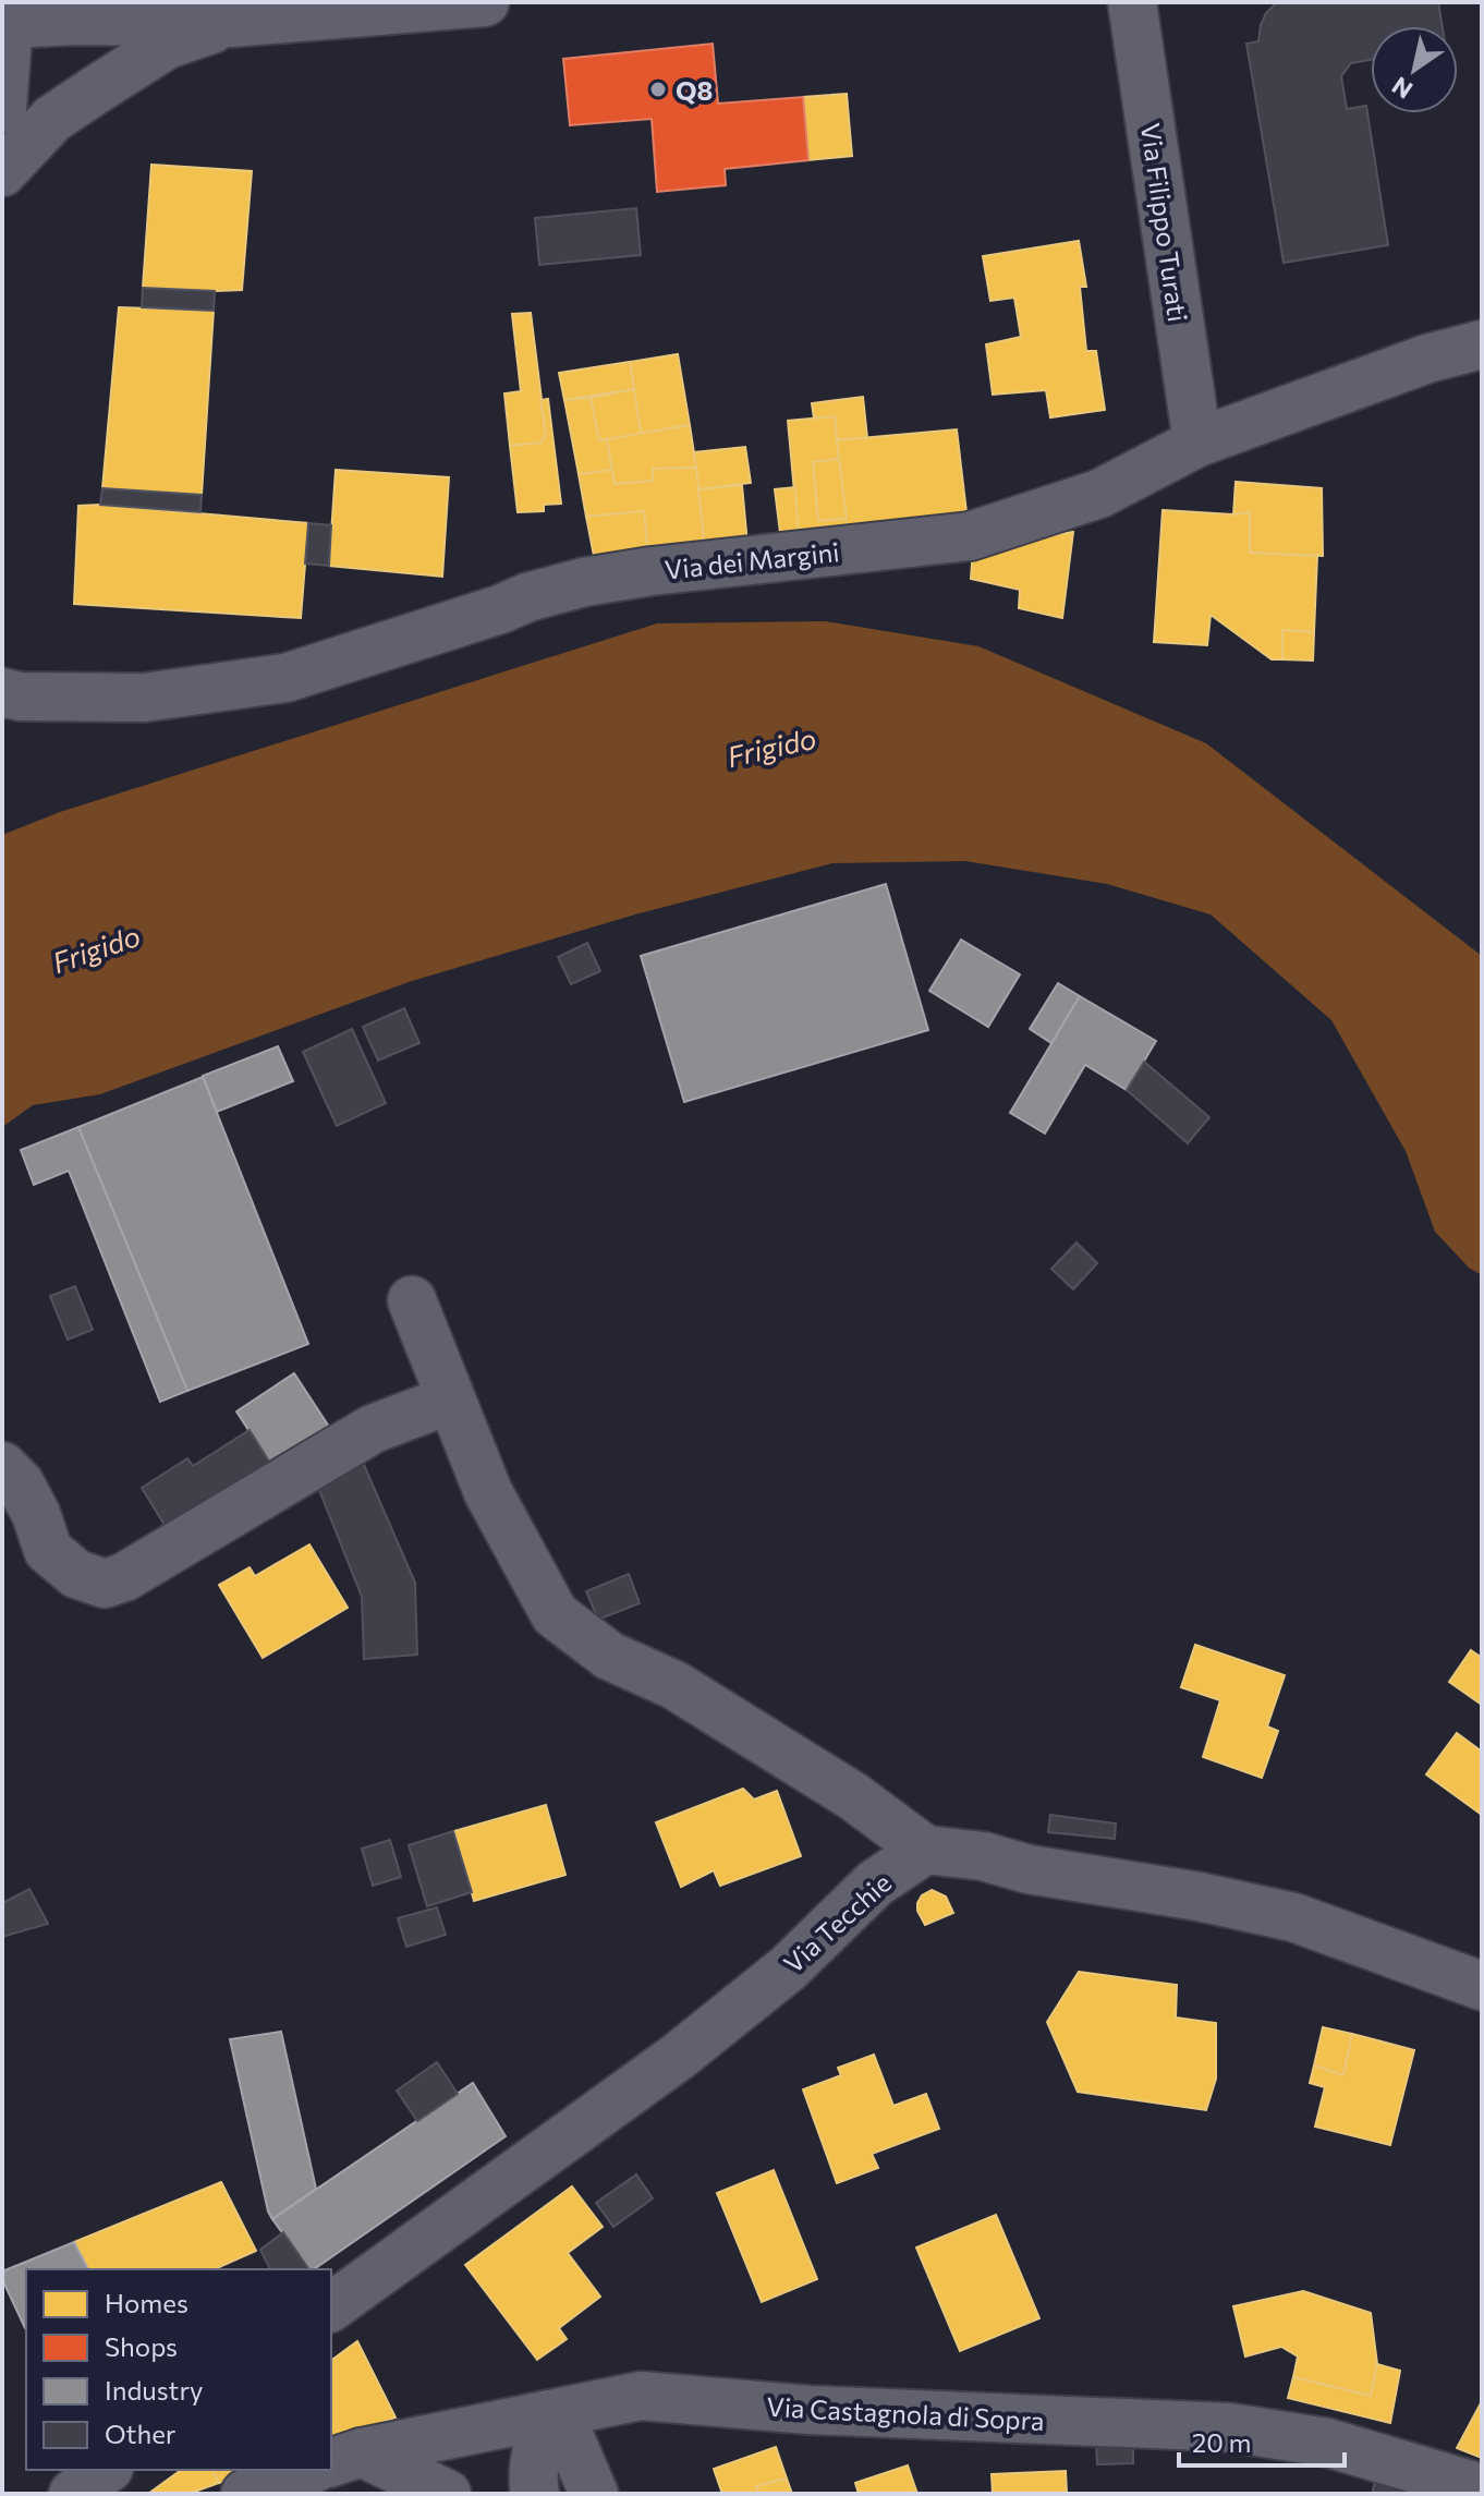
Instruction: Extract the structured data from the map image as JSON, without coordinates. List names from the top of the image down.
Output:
{
  "streets": {
    "street": [
      "Via Filippo Turati",
      "Via dei Margini",
      "Via Tecchie",
      "Via Castagnola di Sopra"
    ]
  },
  "crossings": [
    ["Via Filippo Turati", "Via dei Margini"]
  ],
  "water": ["Frigido"],
  "places": ["Q8"],
  "legend": [
    "Homes",
    "Shops",
    "Industry",
    "Other"
  ],
  "scale_bar": "20 m",
  "north": "bottom left"
}
